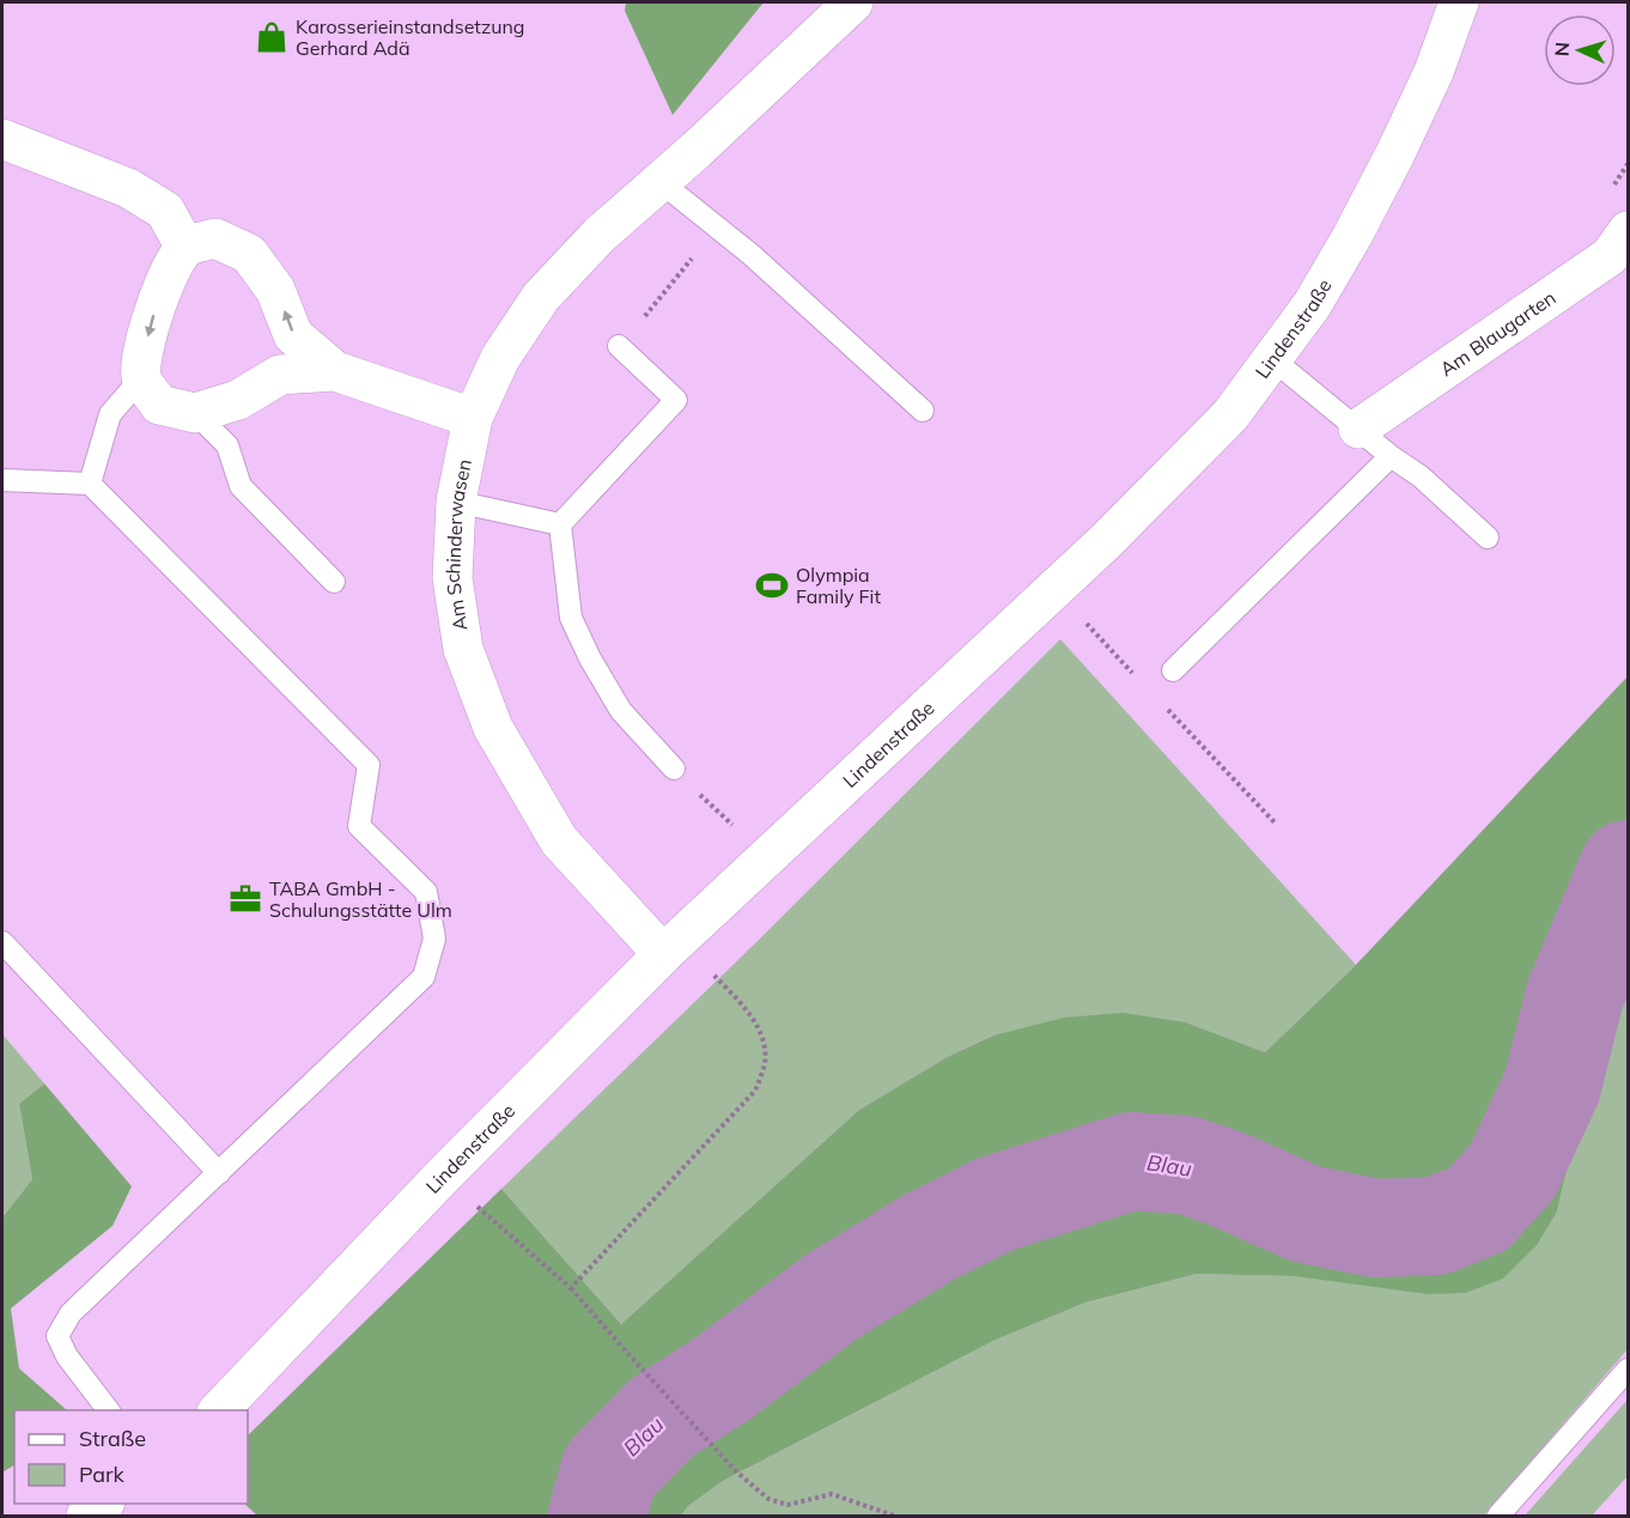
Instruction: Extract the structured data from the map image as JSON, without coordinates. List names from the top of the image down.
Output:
{
  "streets": {
    "street": ["Lindenstraße", "Am Blaugarten", "Am Schinderwasen"]
  },
  "crossings": [
    ["Lindenstraße", "Am Schinderwasen"]
  ],
  "water": ["Blau"],
  "places": {
    "shop": ["Karosserieinstandsetzung Gerhard Adä"],
    "sports": ["Olympia Family Fit"],
    "office": ["TABA GmbH - Schulungsstätte Ulm"]
  },
  "legend": ["Straße", "Park"],
  "north": "left"
}
